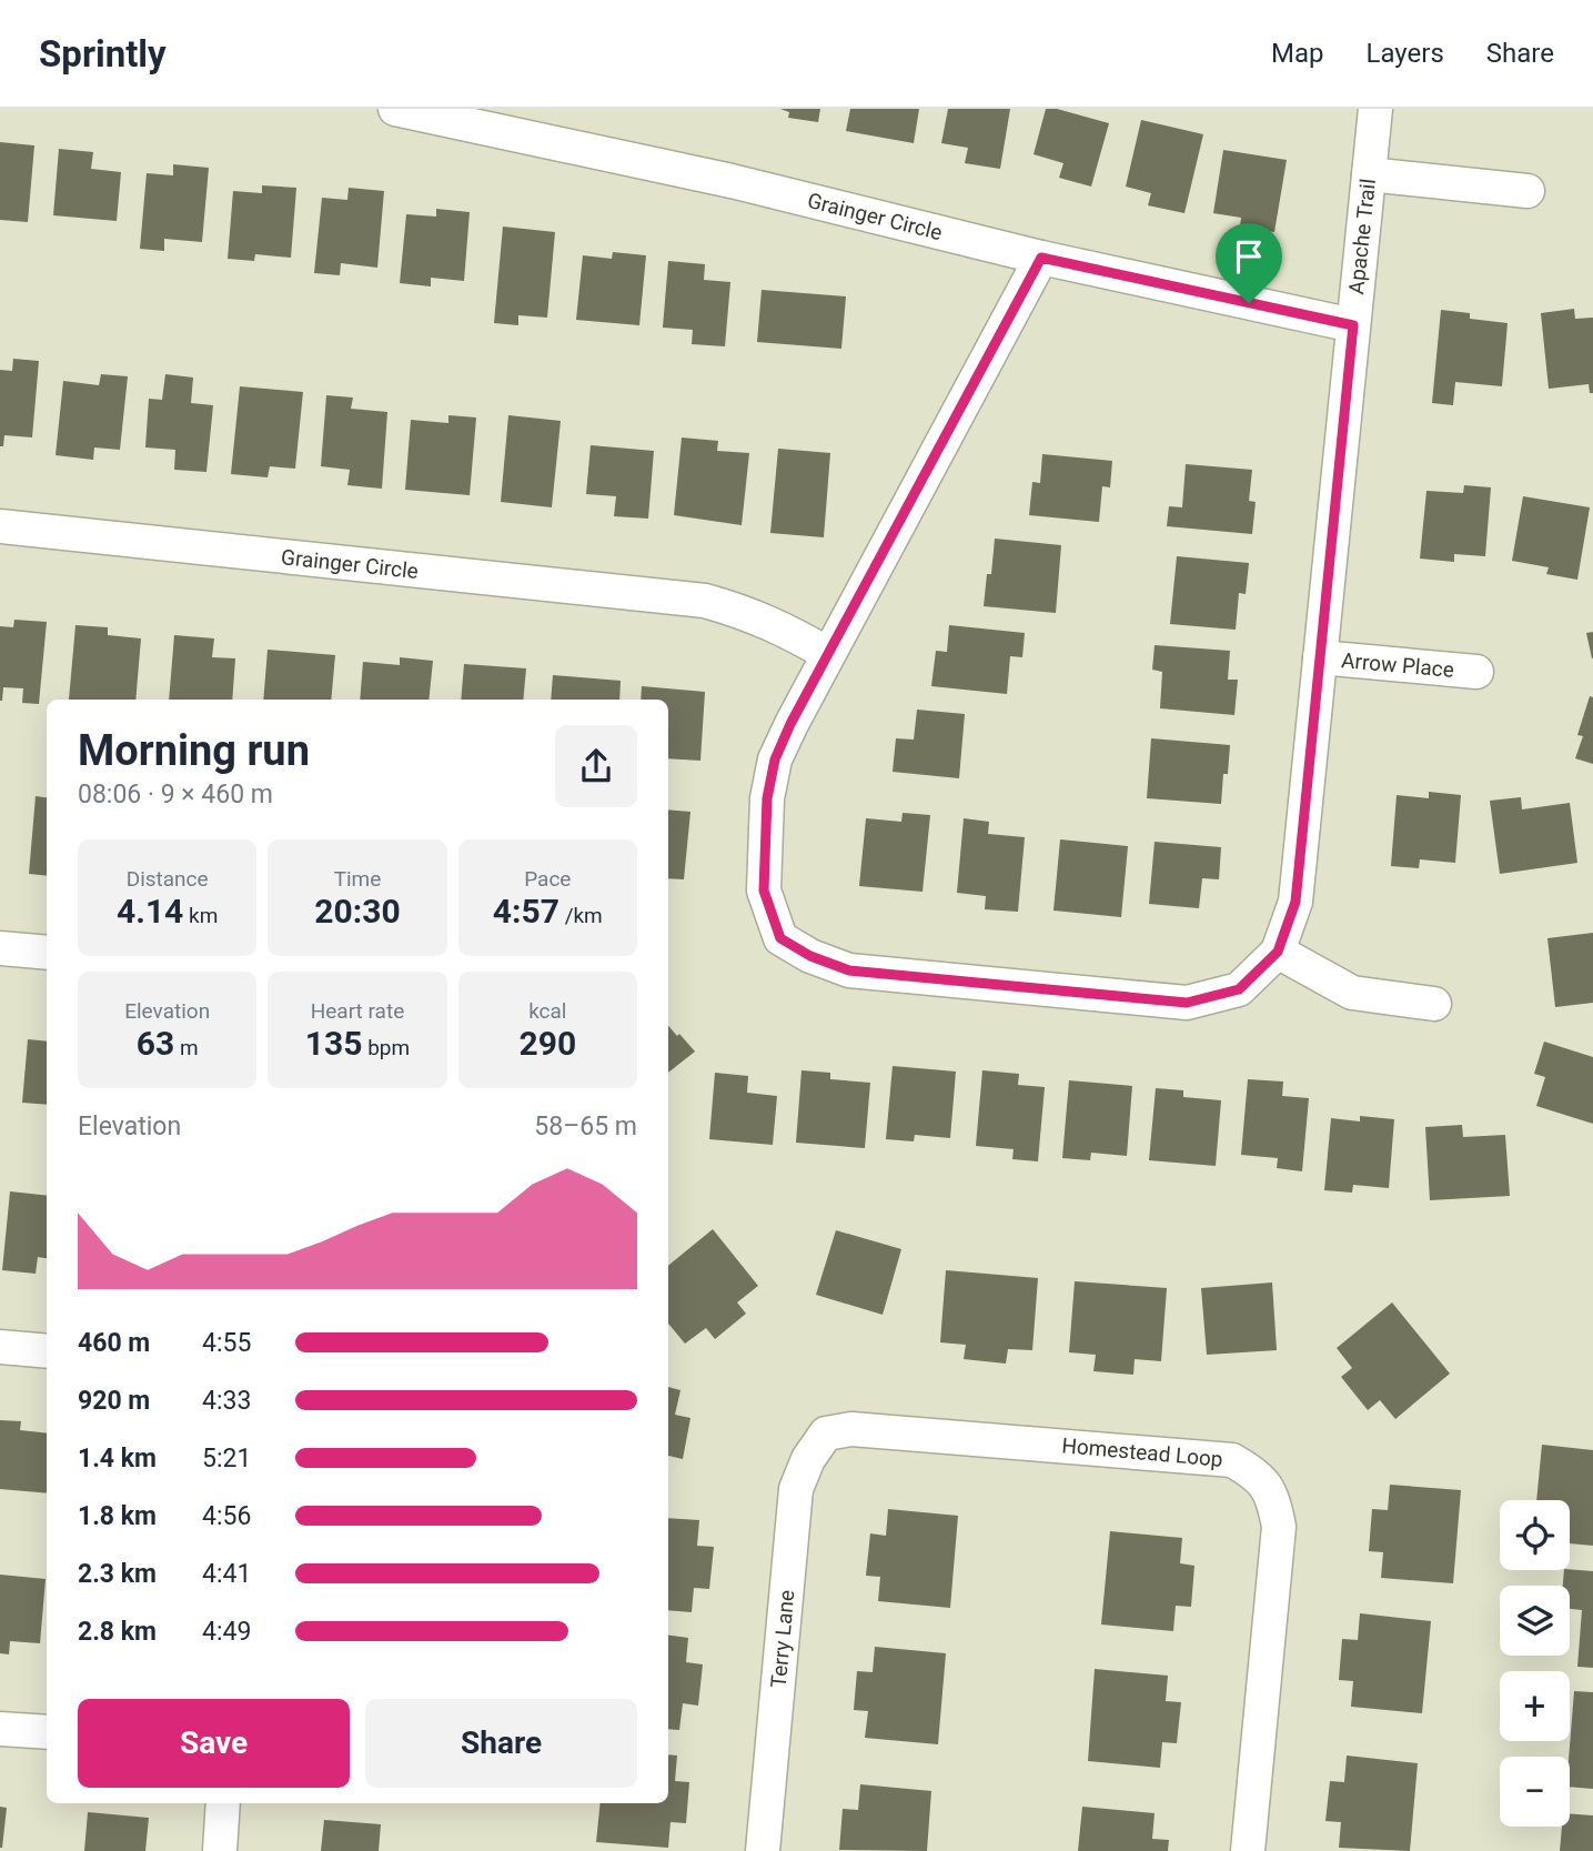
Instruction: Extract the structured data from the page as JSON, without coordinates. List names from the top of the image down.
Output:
{
  "streets": {
    "street": [
      "Grainger Circle",
      "Apache Trail",
      "Arrow Place",
      "Homestead Loop",
      "Terry Lane"
    ]
  },
  "crossings": [
    ["Grainger Circle", "Apache Trail"],
    ["Apache Trail", "Arrow Place"],
    ["Homestead Loop", "Terry Lane"]
  ],
  "page": {
    "header": "Sprintly",
    "nav": ["Map", "Layers", "Share"],
    "heading": ["Morning run", "08:06 · 9 × 460 m"],
    "stats": [
      ["Distance", "4.14 km"],
      ["Time", "20:30"],
      ["Pace", "4:57 /km"],
      ["Elevation", "63 m"],
      ["Heart rate", "135 bpm"],
      ["kcal", "290"]
    ],
    "chart": ["Elevation", "58–65 m"],
    "list": [
      {
        "name": "460 m",
        "note": "4:55"
      },
      {
        "name": "920 m",
        "note": "4:33"
      },
      {
        "name": "1.4 km",
        "note": "5:21"
      },
      {
        "name": "1.8 km",
        "note": "4:56"
      },
      {
        "name": "2.3 km",
        "note": "4:41"
      },
      {
        "name": "2.8 km",
        "note": "4:49"
      }
    ],
    "map_buttons": ["+", "−"],
    "buttons": ["Save", "Share"]
  }
}
